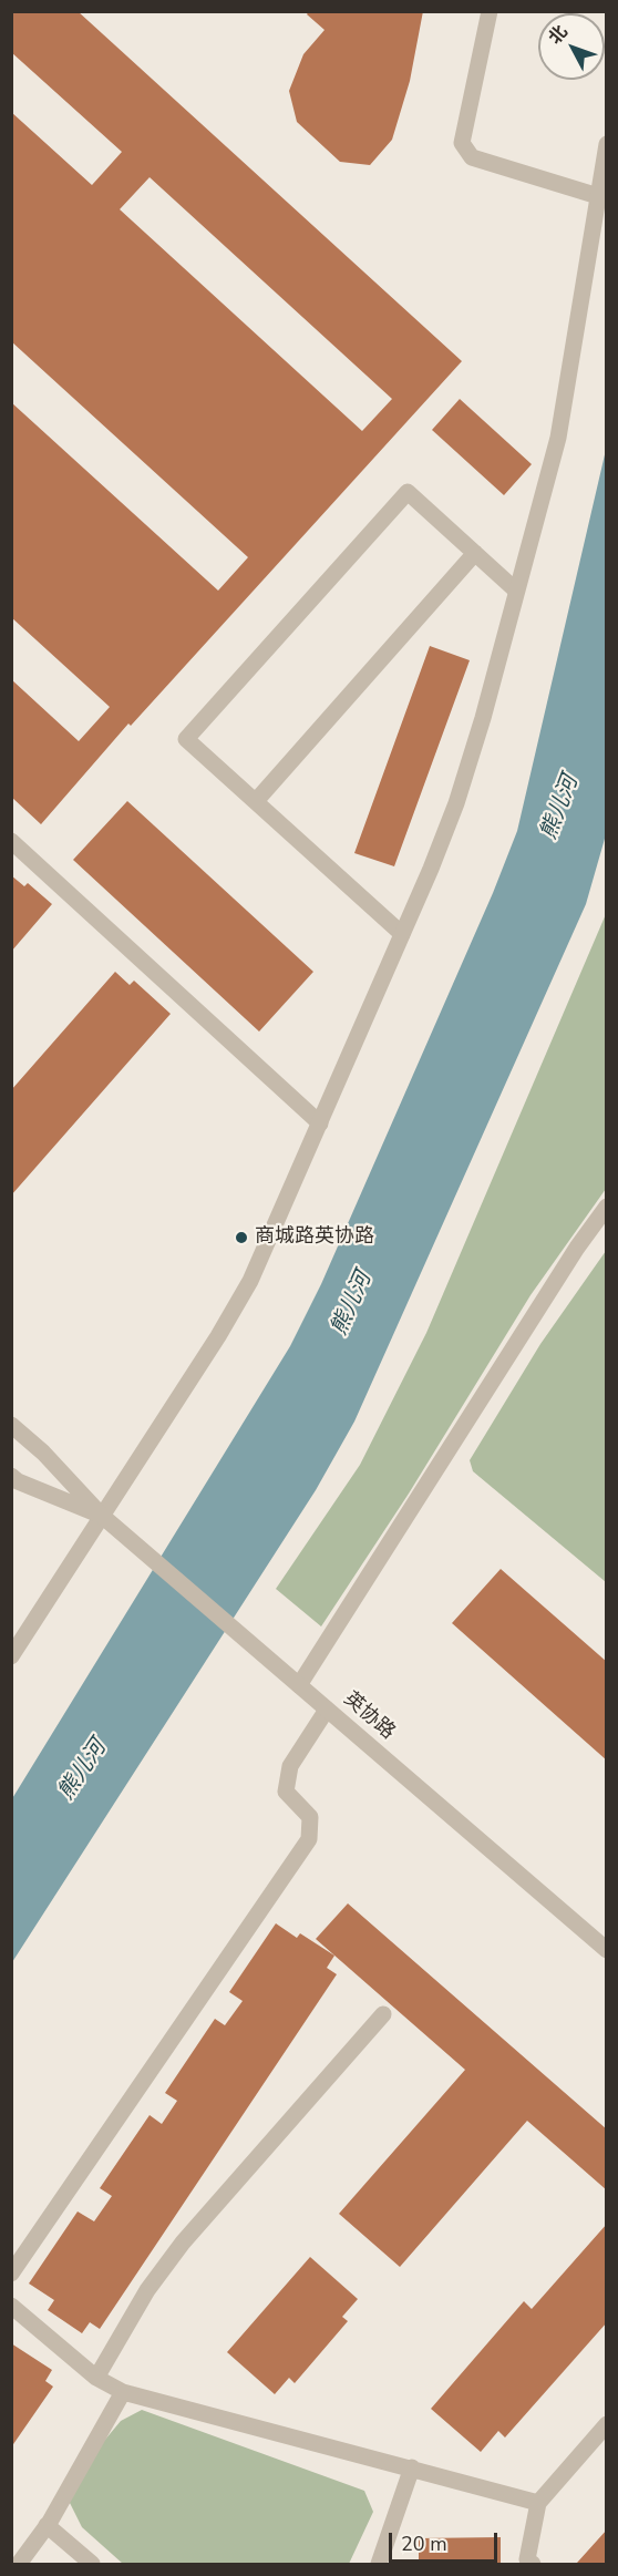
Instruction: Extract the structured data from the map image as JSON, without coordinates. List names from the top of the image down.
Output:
{
  "streets": {
    "street": ["英协路"]
  },
  "water": ["熊儿河"],
  "places": ["商城路英协路"],
  "scale_bar": "20 m",
  "north": "top left"
}
